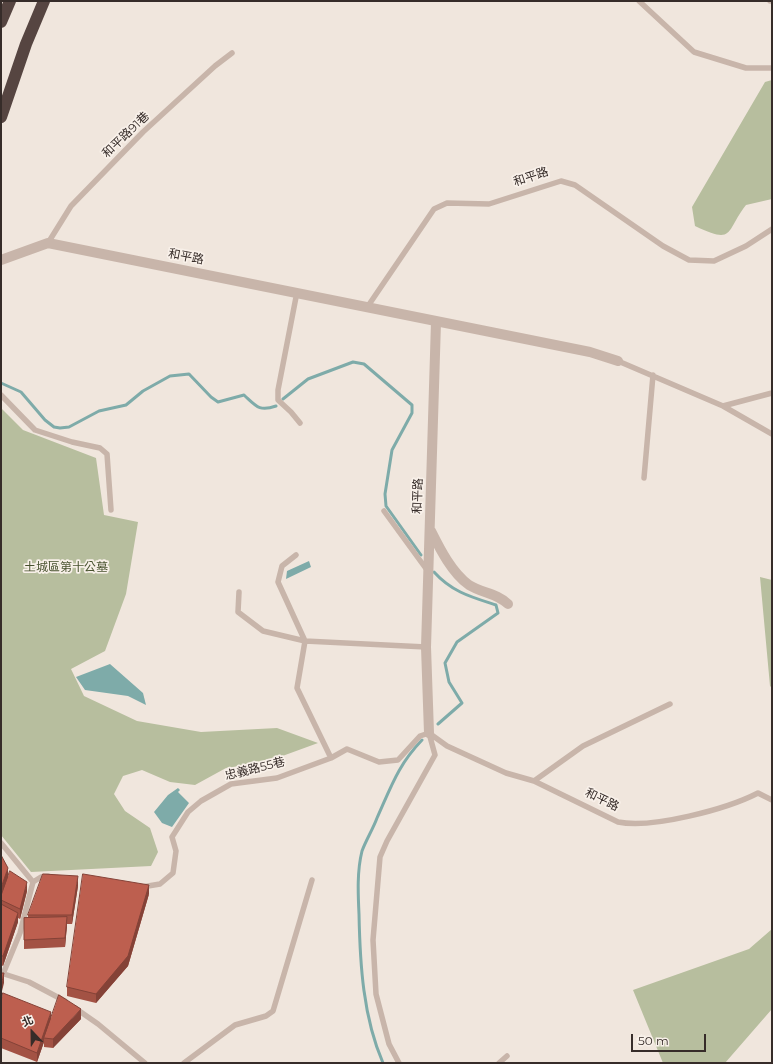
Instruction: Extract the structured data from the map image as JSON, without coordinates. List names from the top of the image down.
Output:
{
  "streets": {
    "street": ["和平路"],
    "lane": ["和平路91巷", "忠義路55巷"]
  },
  "crossings": [
    ["和平路91巷", "和平路"]
  ],
  "parks": ["土城區第十公墓"],
  "scale_bar": "50 m",
  "north": "top"
}
